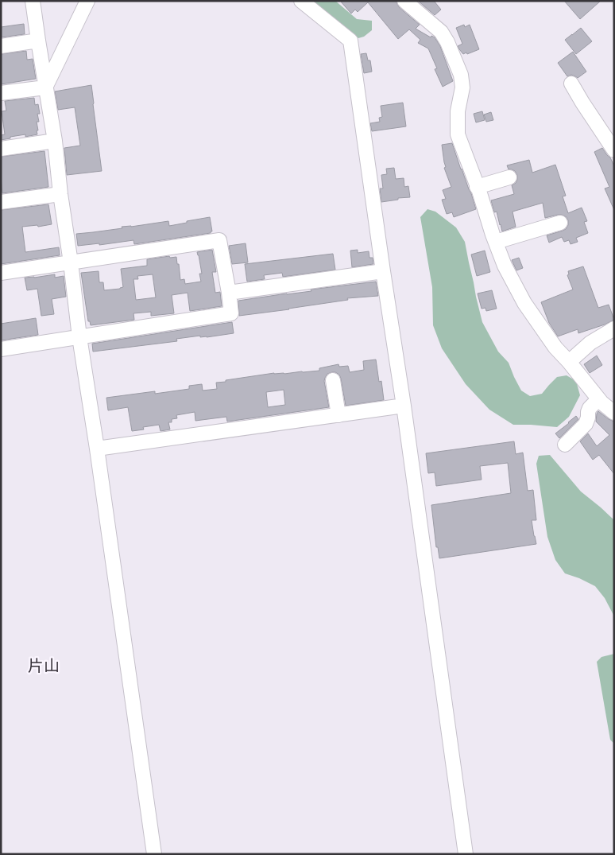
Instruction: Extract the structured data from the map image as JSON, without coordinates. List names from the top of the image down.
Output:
{
  "districts": ["片山"]
}
